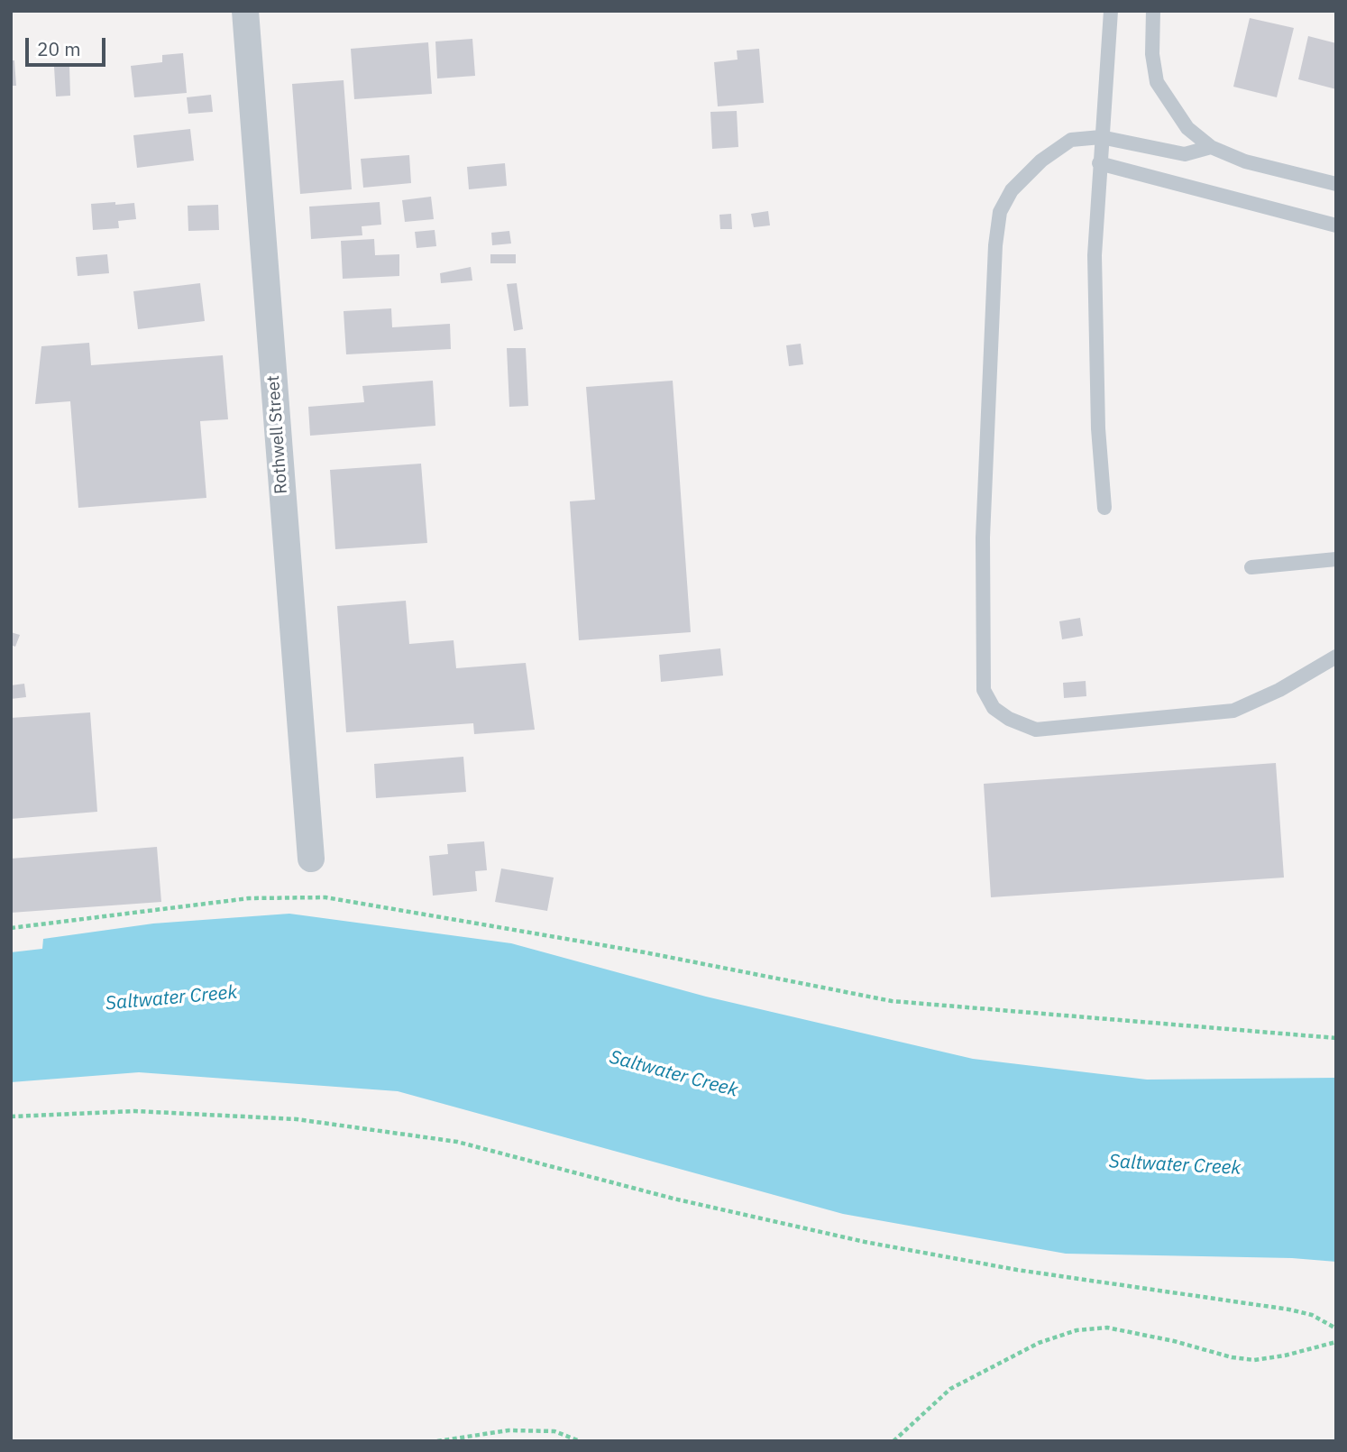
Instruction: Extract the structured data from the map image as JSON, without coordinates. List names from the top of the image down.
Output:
{
  "streets": {
    "street": ["Rothwell Street"]
  },
  "water": ["Saltwater Creek"],
  "scale_bar": "20 m"
}
